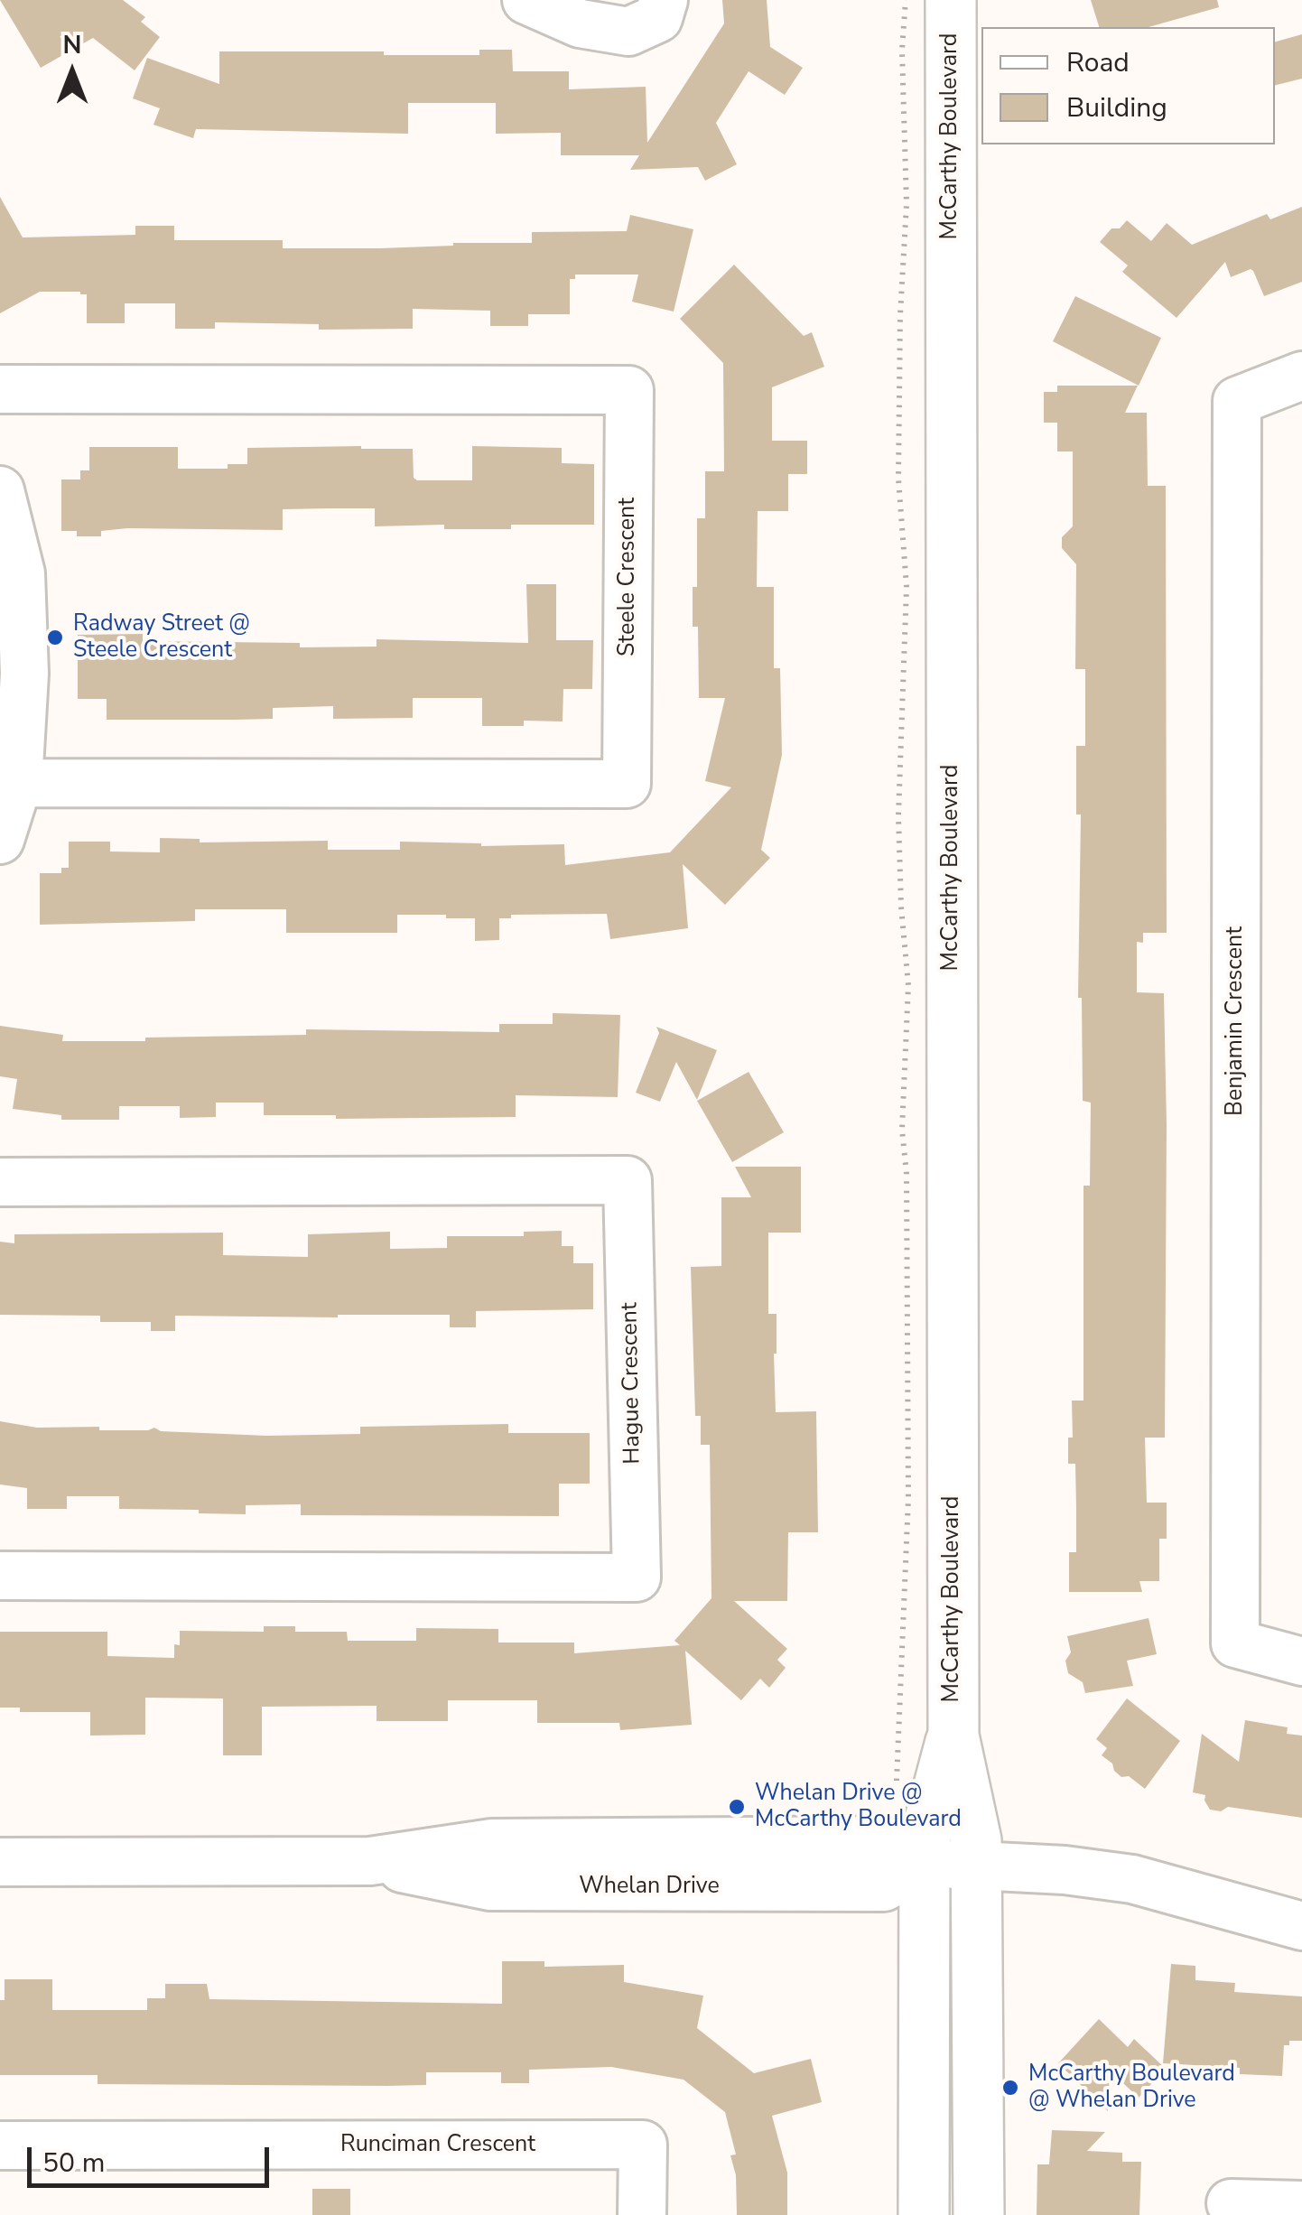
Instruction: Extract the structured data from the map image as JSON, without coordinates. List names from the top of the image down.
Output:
{
  "streets": {
    "main road": ["McCarthy Boulevard"],
    "street": [
      "Steele Crescent",
      "Benjamin Crescent",
      "Hague Crescent",
      "Whelan Drive",
      "Runciman Crescent"
    ]
  },
  "crossings": [
    ["McCarthy Boulevard", "Whelan Drive"]
  ],
  "places": ["Radway Street @ Steele Crescent", "Whelan Drive @ McCarthy Boulevard", "McCarthy Boulevard @ Whelan Drive"],
  "legend": ["Road", "Building"],
  "scale_bar": "50 m",
  "north": "top"
}
